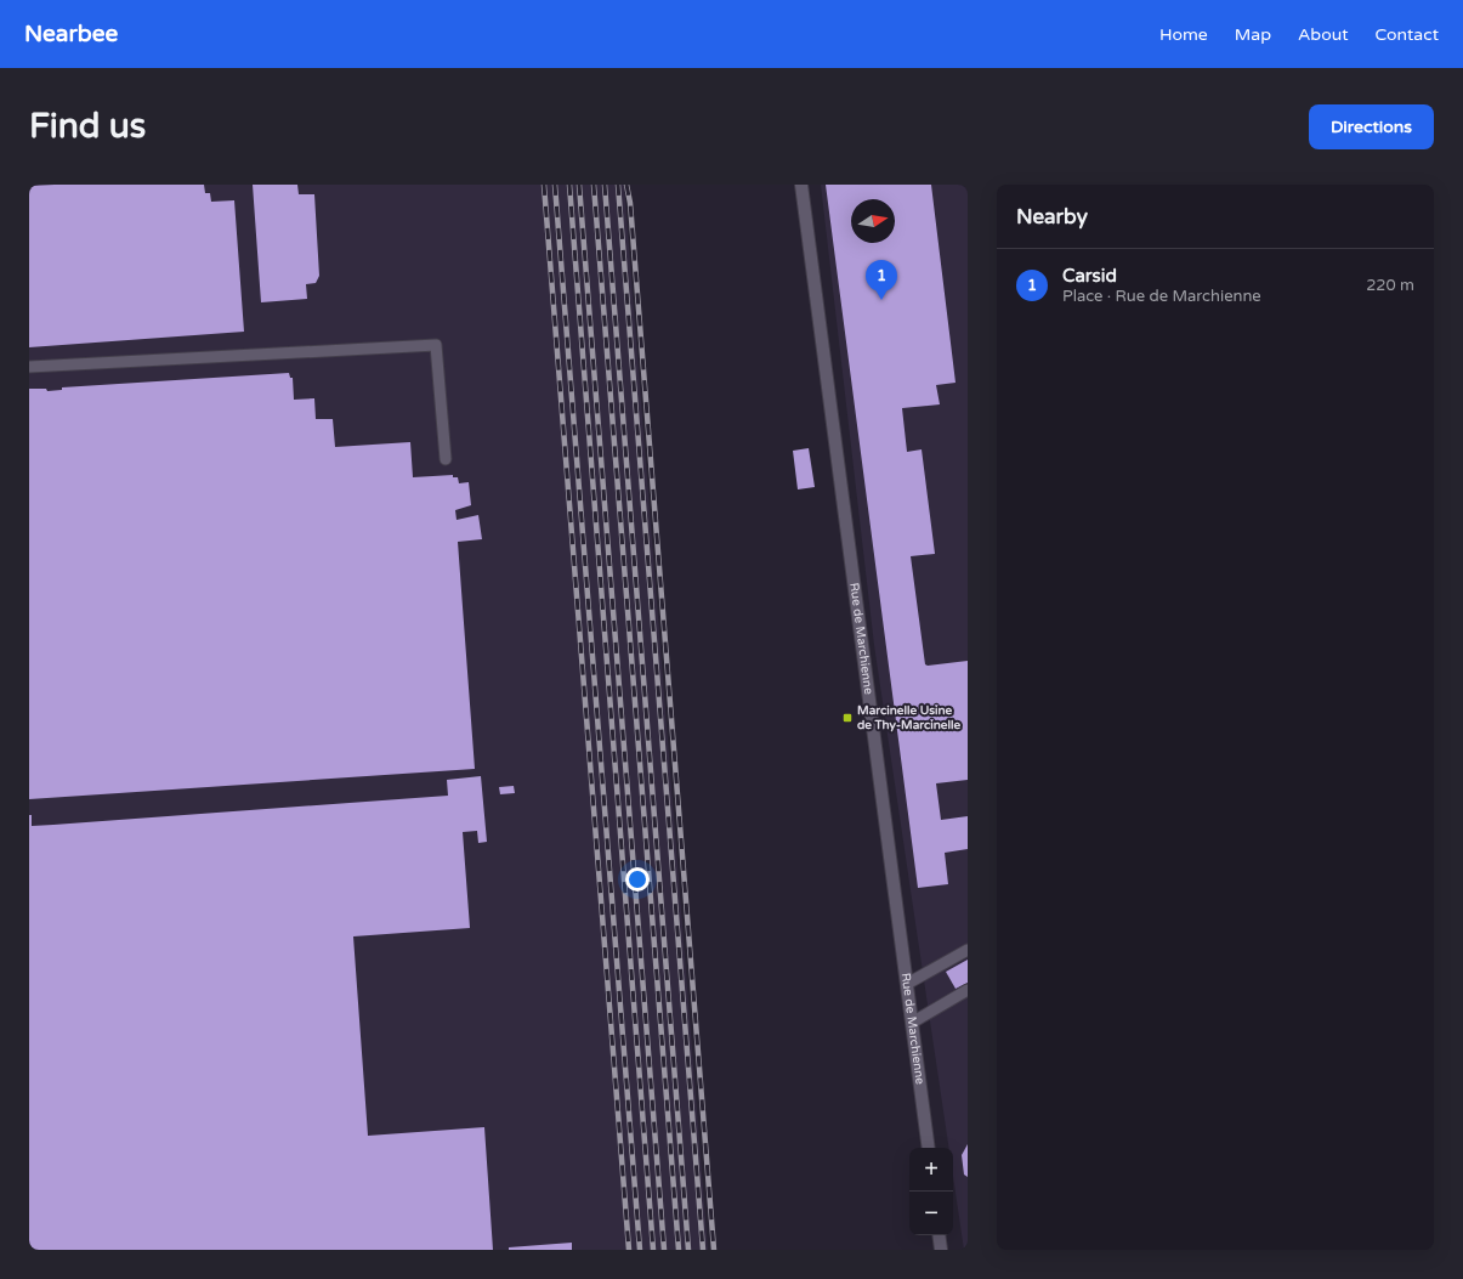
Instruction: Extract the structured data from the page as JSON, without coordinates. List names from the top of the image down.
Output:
{
  "streets": {
    "main road": ["Rue de Marchienne"]
  },
  "places": {
    "transit": ["Marcinelle Usine de Thy-Marcinelle"]
  },
  "north": "right",
  "page": {
    "header": "Nearbee",
    "nav": [
      "Home",
      "Map",
      "About",
      "Contact"
    ],
    "buttons": "Directions",
    "title": "Find us",
    "heading": "Nearby",
    "list": [
      {
        "mark": "1",
        "name": "Carsid",
        "note": "Place · Rue de Marchienne",
        "value": "220 m"
      }
    ],
    "pins": "1",
    "map_buttons": ["+", "−"]
  }
}
